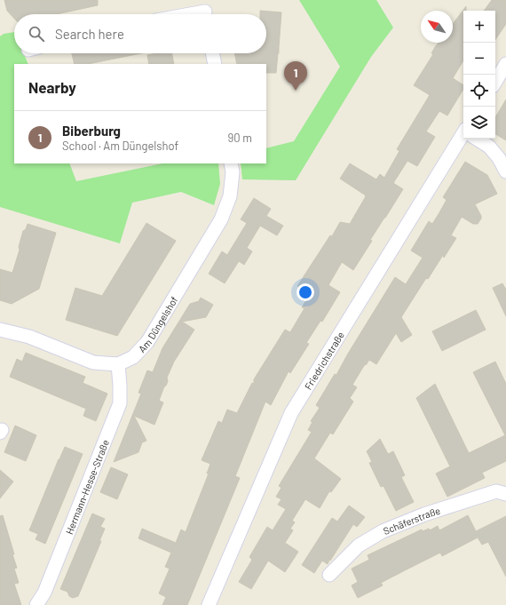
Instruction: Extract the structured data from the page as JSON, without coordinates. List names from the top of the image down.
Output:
{
  "streets": {
    "street": [
      "Am Düngelshof",
      "Friedrichstraße",
      "Hermann-Hesse-Straße",
      "Schäferstraße"
    ]
  },
  "crossings": [
    ["Am Düngelshof", "Hermann-Hesse-Straße"]
  ],
  "north": "top left",
  "page": {
    "map_buttons": ["+", "−"],
    "search": "Search here",
    "pins": "1",
    "heading": "Nearby",
    "list": [
      {
        "mark": "1",
        "name": "Biberburg",
        "note": "School · Am Düngelshof",
        "value": "90 m"
      }
    ]
  }
}
